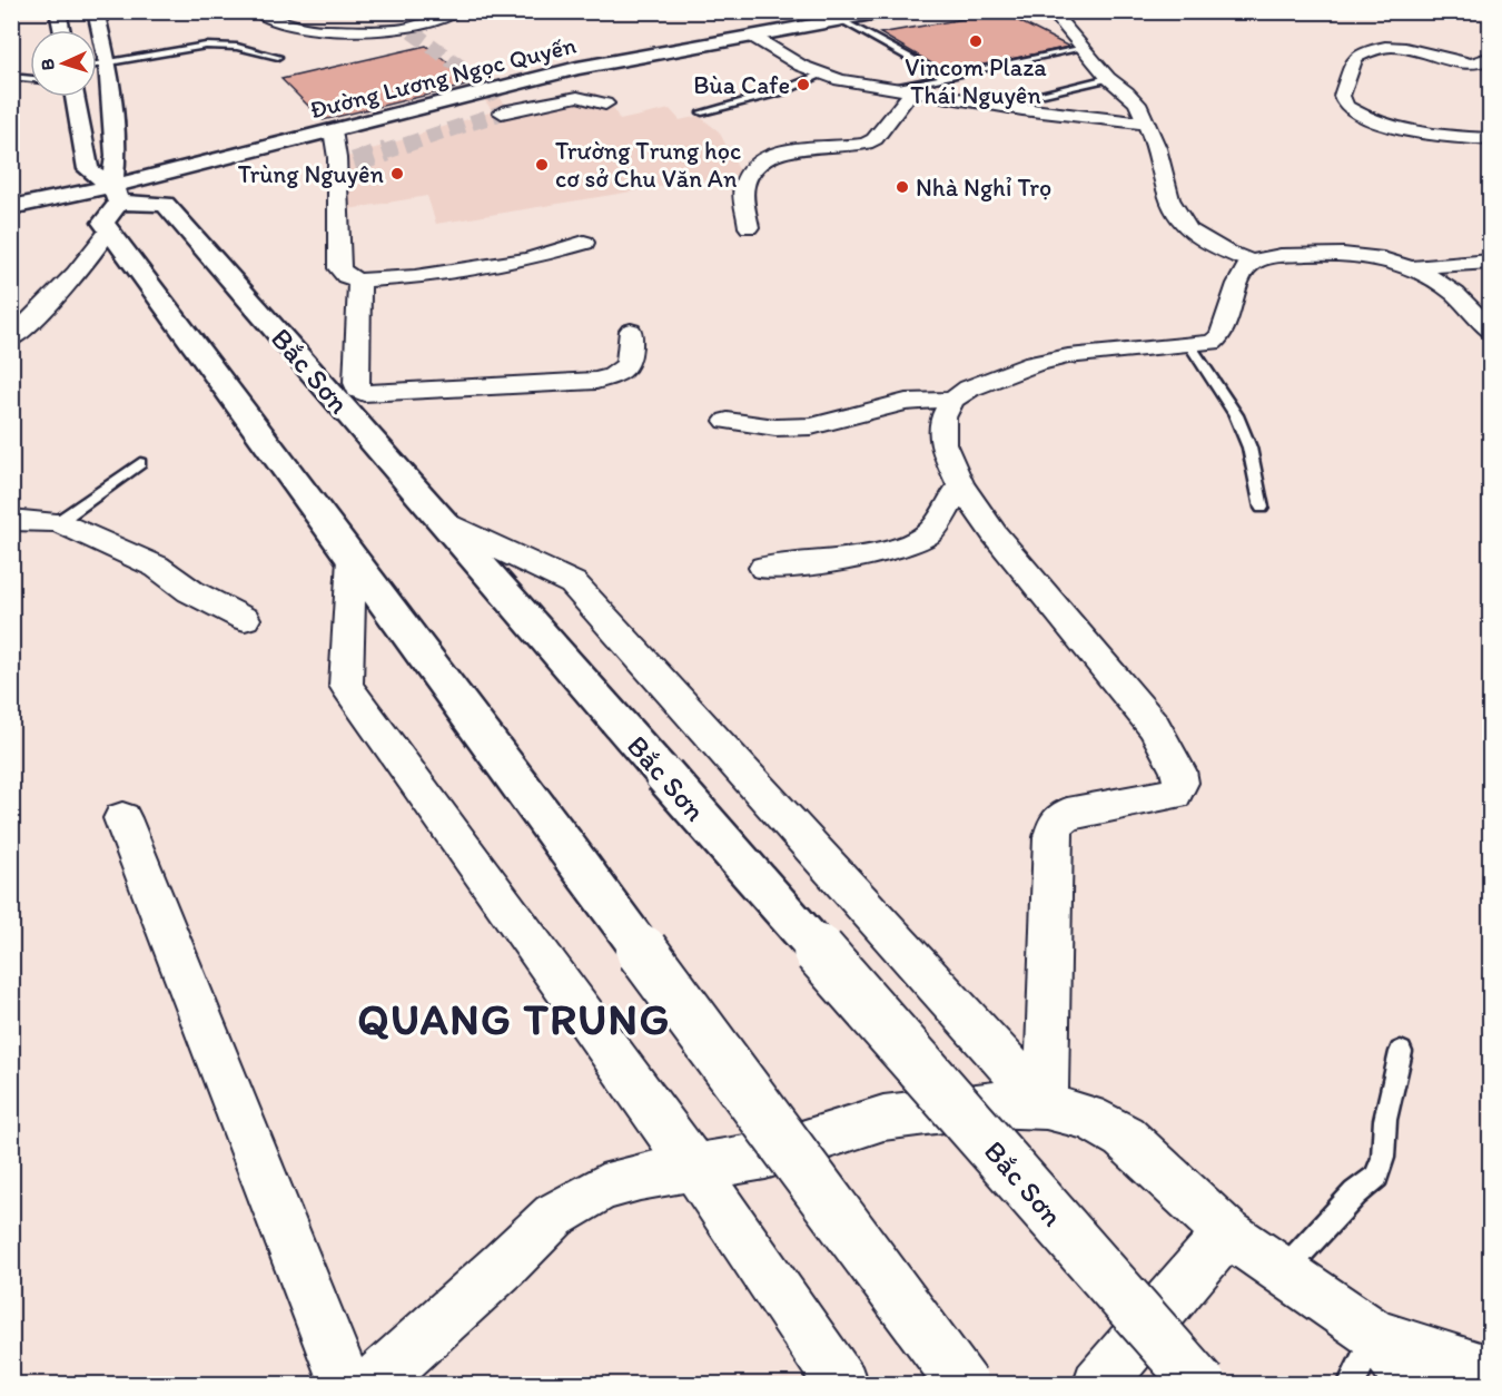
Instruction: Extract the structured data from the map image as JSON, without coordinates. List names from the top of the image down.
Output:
{
  "streets": {
    "main road": ["Đường Lương Ngọc Quyến", "Bắc Sơn"]
  },
  "crossings": [
    ["Đường Lương Ngọc Quyến", "Bắc Sơn"]
  ],
  "districts": ["QUANG TRUNG"],
  "places": [
    "Vincom Plaza Thái Nguyên",
    "Bùa Cafe",
    "Trường Trung học cơ sở Chu Văn An",
    "Trùng Nguyên",
    "Nhà Nghỉ Trọ"
  ],
  "north": "left"
}
